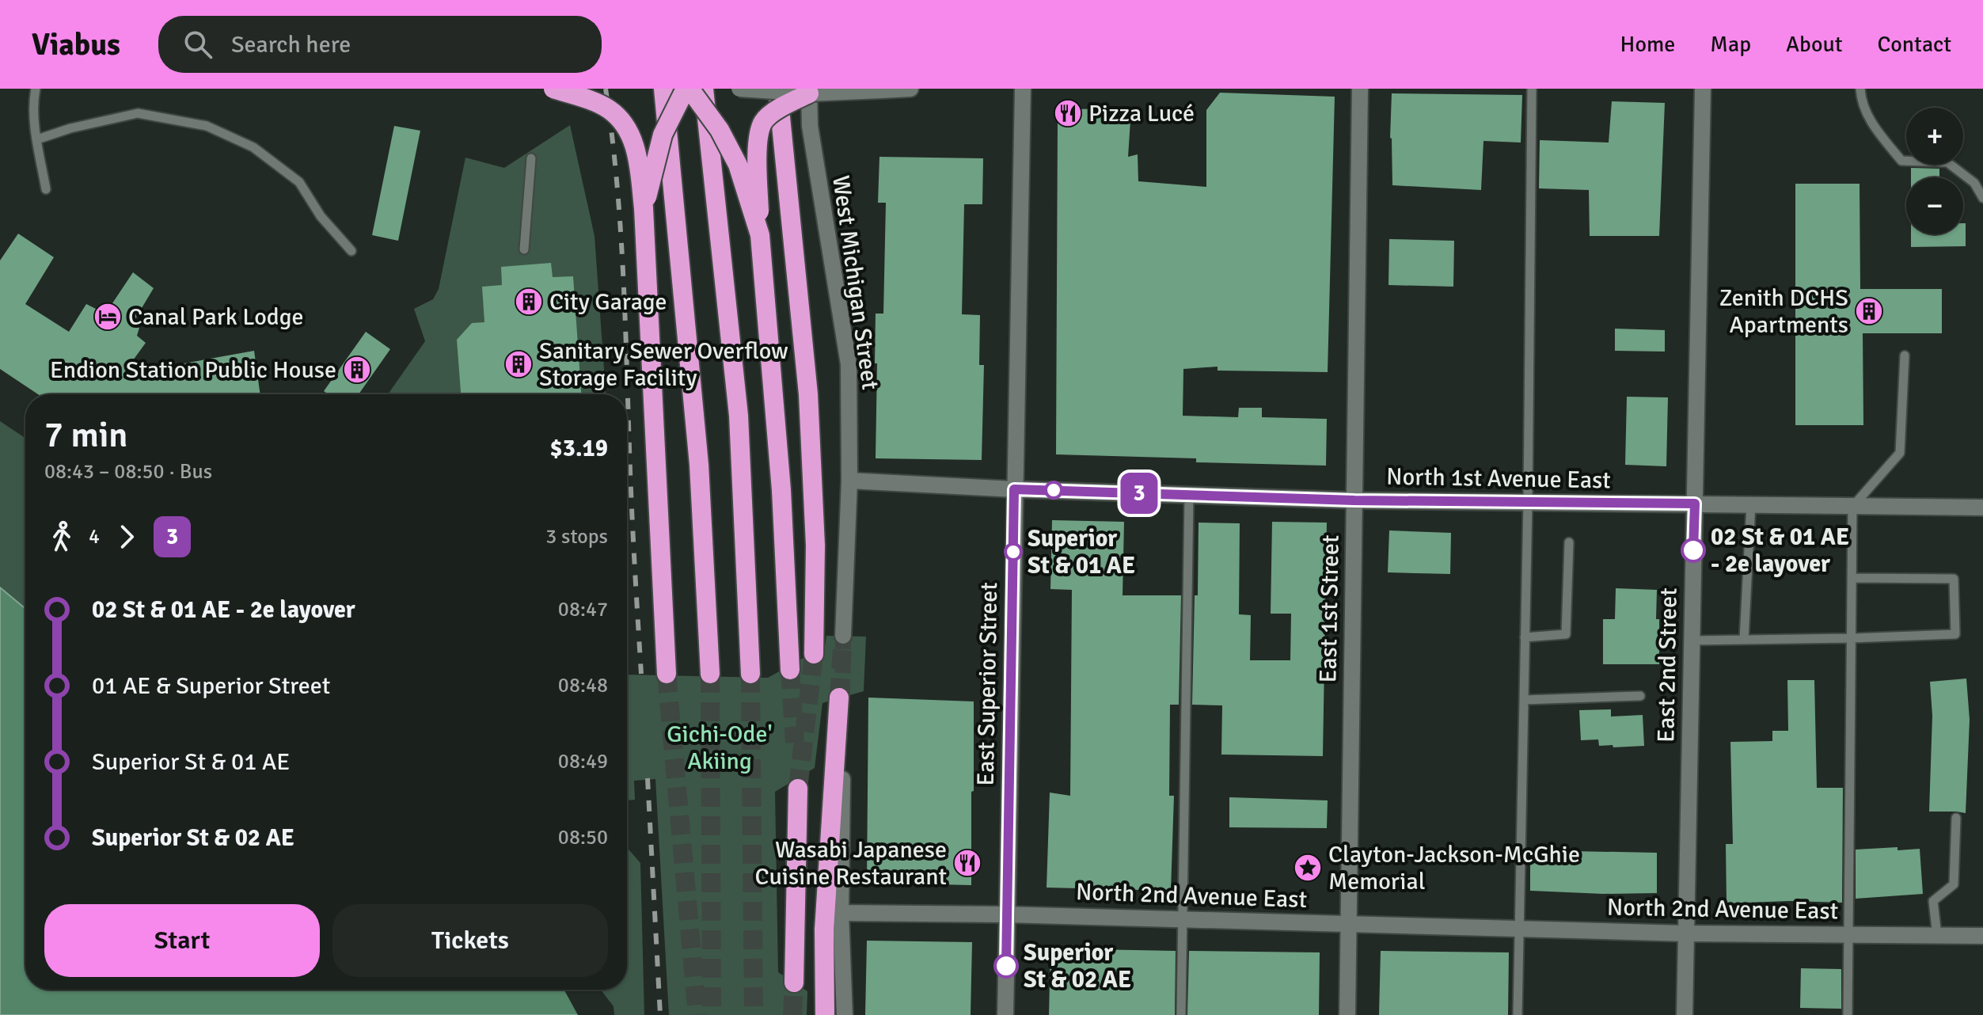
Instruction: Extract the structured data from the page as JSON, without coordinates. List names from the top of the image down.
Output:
{
  "streets": {
    "street": [
      "West Michigan Street",
      "North 1st Avenue East",
      "East 1st Street",
      "East 2nd Street",
      "East Superior Street",
      "North 2nd Avenue East"
    ]
  },
  "crossings": [
    ["West Michigan Street", "North 1st Avenue East"],
    ["North 1st Avenue East", "East 1st Street"],
    ["North 1st Avenue East", "East 2nd Street"],
    ["North 1st Avenue East", "East Superior Street"],
    ["East 1st Street", "North 2nd Avenue East"],
    ["East 2nd Street", "North 2nd Avenue East"],
    ["East Superior Street", "North 2nd Avenue East"]
  ],
  "parks": ["Gichi-Ode' Akiing"],
  "places": {
    "restaurant": ["Pizza Lucé", "Wasabi Japanese Cuisine Restaurant"],
    "building": [
      "City Garage",
      "Zenith DCHS Apartments",
      "Sanitary Sewer Overflow Storage Facility",
      "Endion Station Public House"
    ],
    "hotel": ["Canal Park Lodge"],
    "other": ["02 St & 01 AE - 2e layover", "Superior St & 01 AE", "Superior St & 02 AE"],
    "place": ["Clayton-Jackson-McGhie Memorial"]
  },
  "lines": ["bus line 3"],
  "page": {
    "header": "Viabus",
    "search": "Search here",
    "nav": [
      "Home",
      "Map",
      "About",
      "Contact"
    ],
    "on_map": "3",
    "map_buttons": ["+", "−"],
    "heading": ["7 min", "08:43 – 08:50 · Bus", "$3.19"],
    "legs": ["4", "3", "3 stops"],
    "list": [
      {
        "name": "02 St & 01 AE - 2e layover",
        "value": "08:47"
      },
      {
        "name": "01 AE & Superior Street",
        "value": "08:48"
      },
      {
        "name": "Superior St & 01 AE",
        "value": "08:49"
      },
      {
        "name": "Superior St & 02 AE",
        "value": "08:50"
      }
    ],
    "buttons": ["Start", "Tickets"]
  }
}
